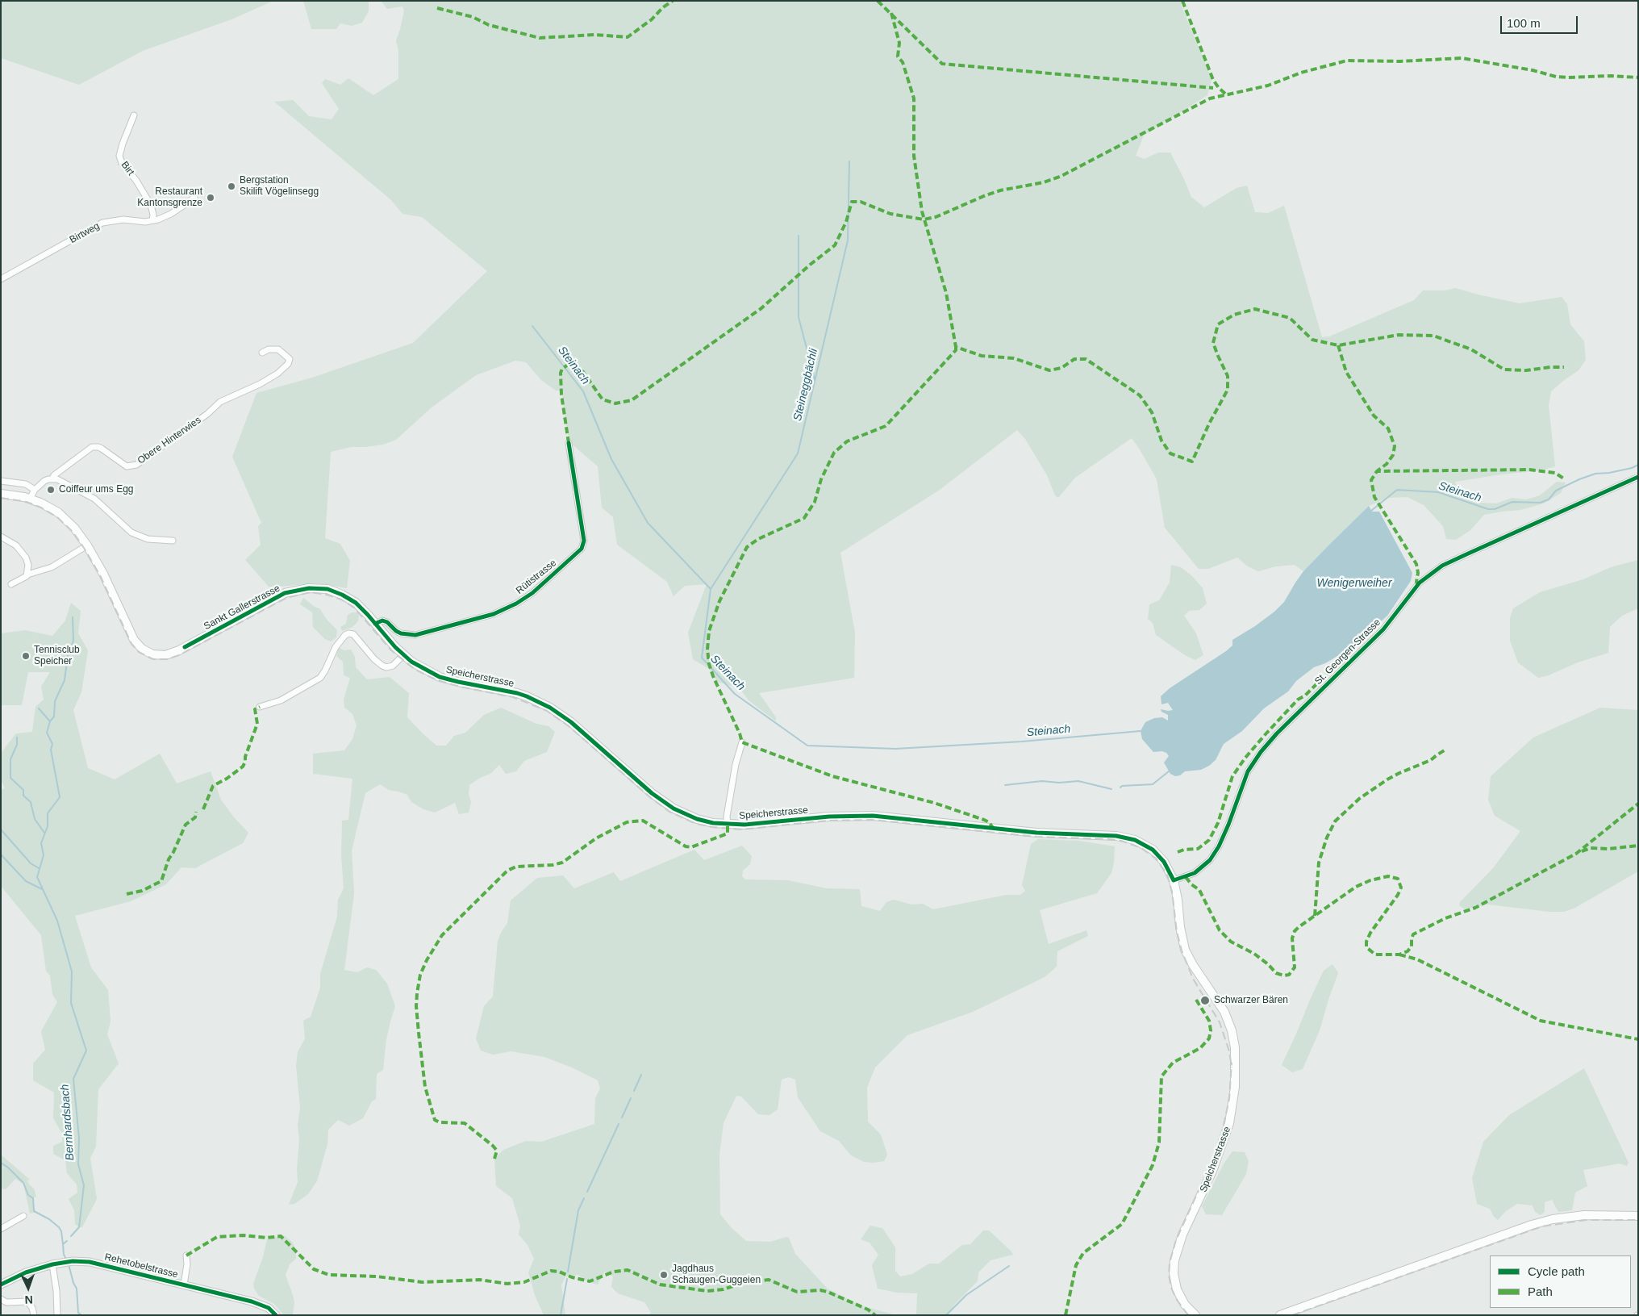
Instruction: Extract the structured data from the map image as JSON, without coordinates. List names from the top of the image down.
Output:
{
  "streets": {
    "main road": ["Sankt Gallerstrasse", "Speicherstrasse"],
    "street": [
      "Birt",
      "Birtweg",
      "Obere Hinterwies",
      "Rütistrasse",
      "St. Georgen-Strasse",
      "Rehetobelstrasse"
    ]
  },
  "crossings": [
    ["Birt", "Birtweg"],
    ["Obere Hinterwies", "Sankt Gallerstrasse"],
    ["Rütistrasse", "Speicherstrasse"],
    ["Sankt Gallerstrasse", "Speicherstrasse"],
    ["St. Georgen-Strasse", "Speicherstrasse"]
  ],
  "water": [
    "Steinach",
    "Steineggbächli",
    "Wenigerweiher",
    "Bernhardsbach"
  ],
  "places": [
    "Bergstation Skilift Vögelinsegg",
    "Restaurant Kantonsgrenze",
    "Coiffeur ums Egg",
    "Tennisclub Speicher",
    "Schwarzer Bären",
    "Jagdhaus Schaugen-Guggeien"
  ],
  "legend": ["Cycle path", "Path"],
  "scale_bar": "100 m",
  "north": "bottom"
}
